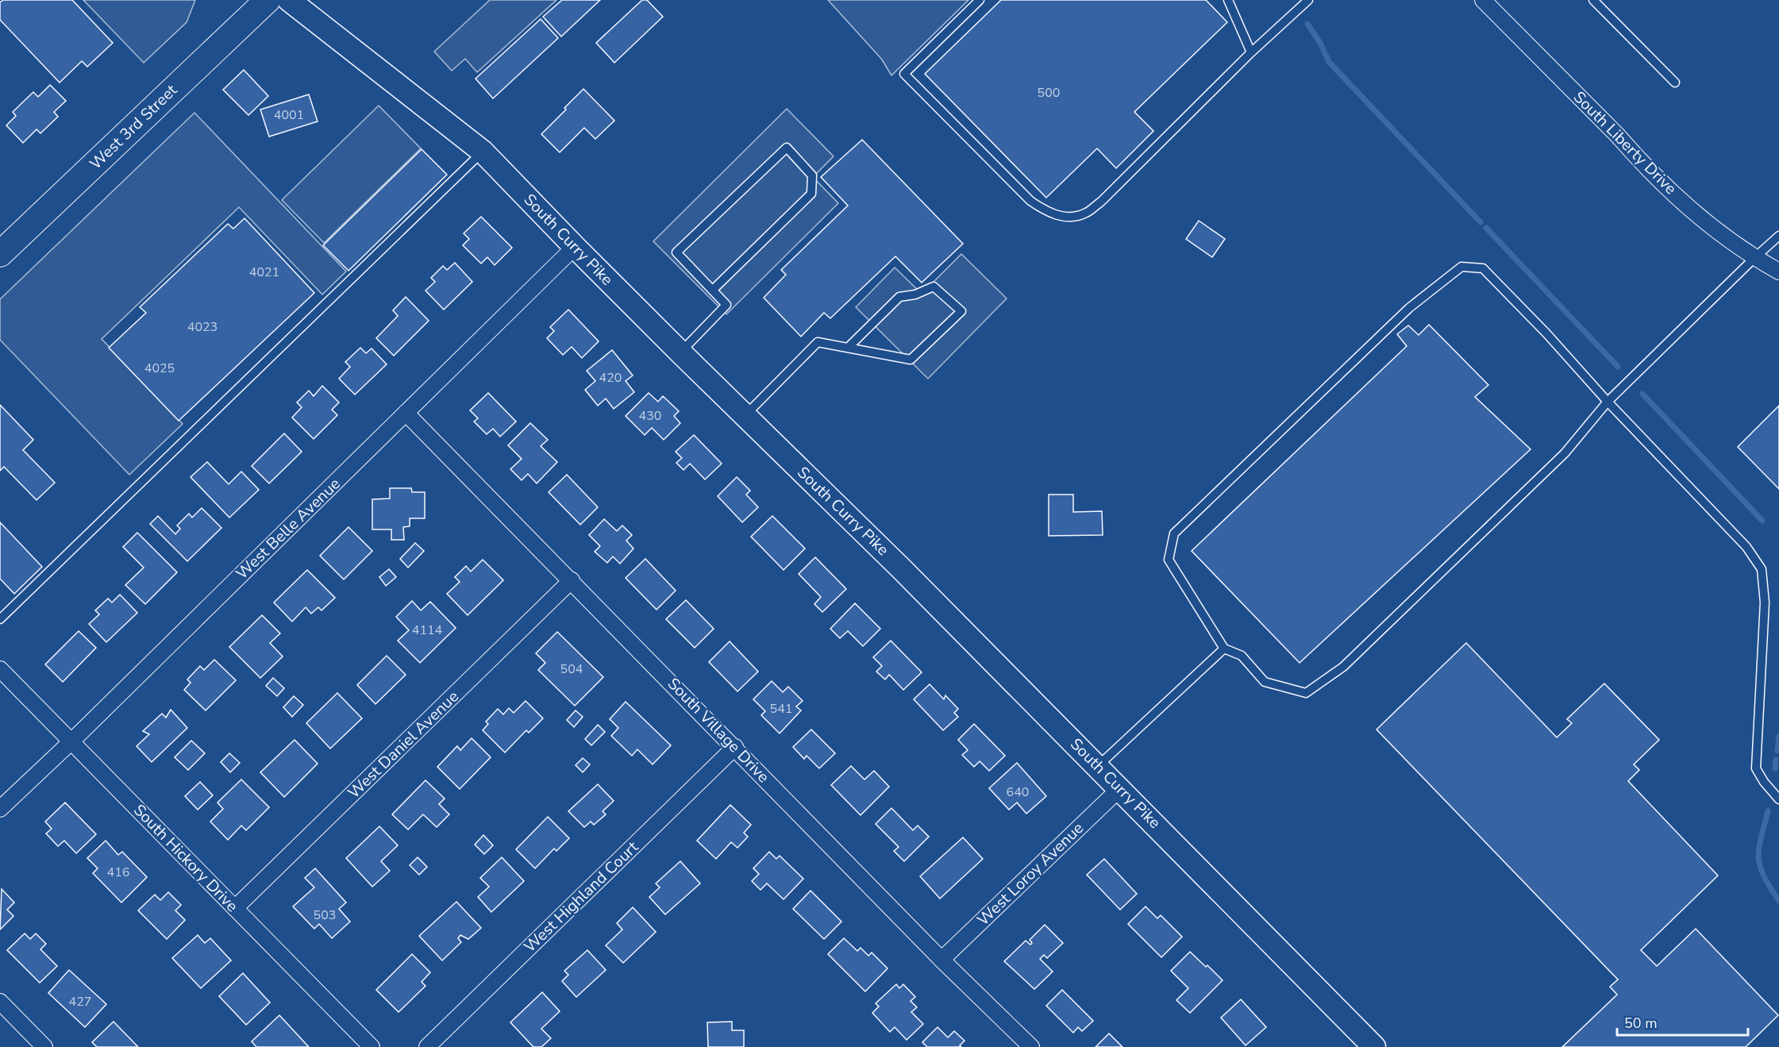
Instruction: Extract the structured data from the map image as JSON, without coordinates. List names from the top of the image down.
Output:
{
  "streets": {
    "main road": ["West 3rd Street", "South Curry Pike"],
    "street": [
      "South Liberty Drive",
      "West Belle Avenue",
      "South Village Drive",
      "West Daniel Avenue",
      "South Hickory Drive",
      "West Loroy Avenue",
      "West Highland Court"
    ]
  },
  "crossings": [
    ["South Curry Pike", "West Belle Avenue"],
    ["South Curry Pike", "West Loroy Avenue"],
    ["West Belle Avenue", "South Village Drive"],
    ["West Belle Avenue", "South Hickory Drive"],
    ["South Village Drive", "West Daniel Avenue"],
    ["South Village Drive", "West Loroy Avenue"],
    ["South Village Drive", "West Highland Court"],
    ["West Daniel Avenue", "South Hickory Drive"]
  ],
  "house_numbers": [
    "500",
    "4001",
    "4021",
    "4023",
    "4025",
    "420",
    "430",
    "4114",
    "504",
    "541",
    "640",
    "416",
    "503",
    "427"
  ],
  "scale_bar": "50 m"
}
